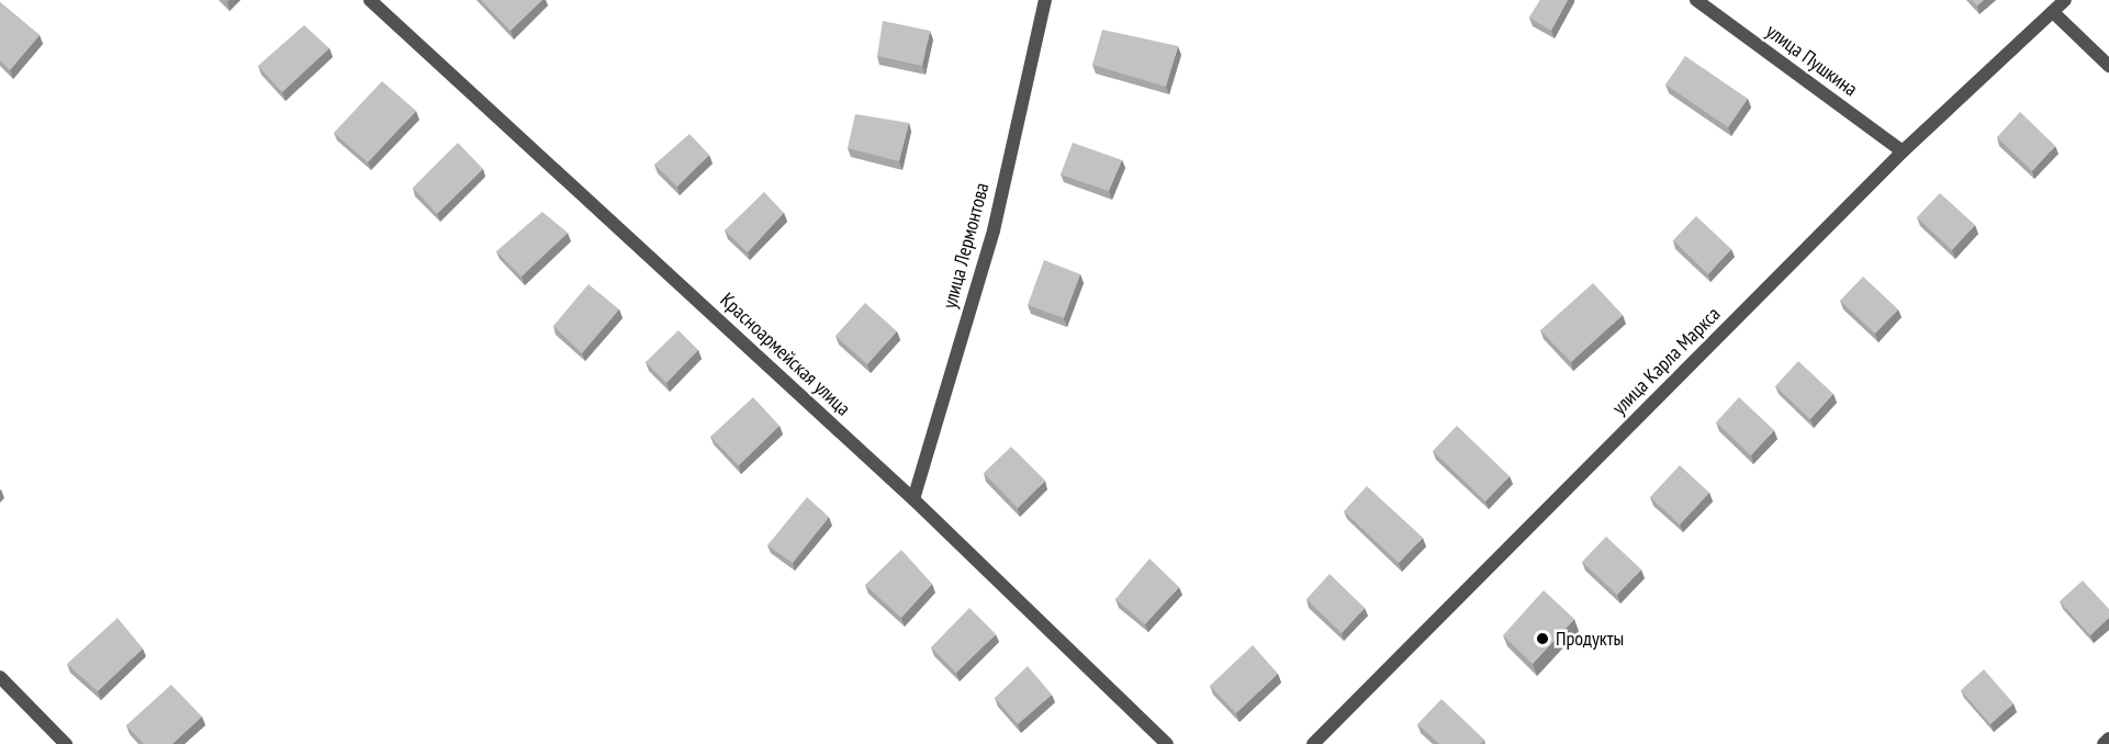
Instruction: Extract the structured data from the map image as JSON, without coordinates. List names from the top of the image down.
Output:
{
  "streets": {
    "street": [
      "улица Пушкина",
      "улица Лермонтова",
      "Красноармейская улица",
      "улица Карла Маркса"
    ]
  },
  "crossings": [
    ["улица Пушкина", "улица Карла Маркса"],
    ["улица Лермонтова", "Красноармейская улица"]
  ],
  "places": ["Продукты"]
}
